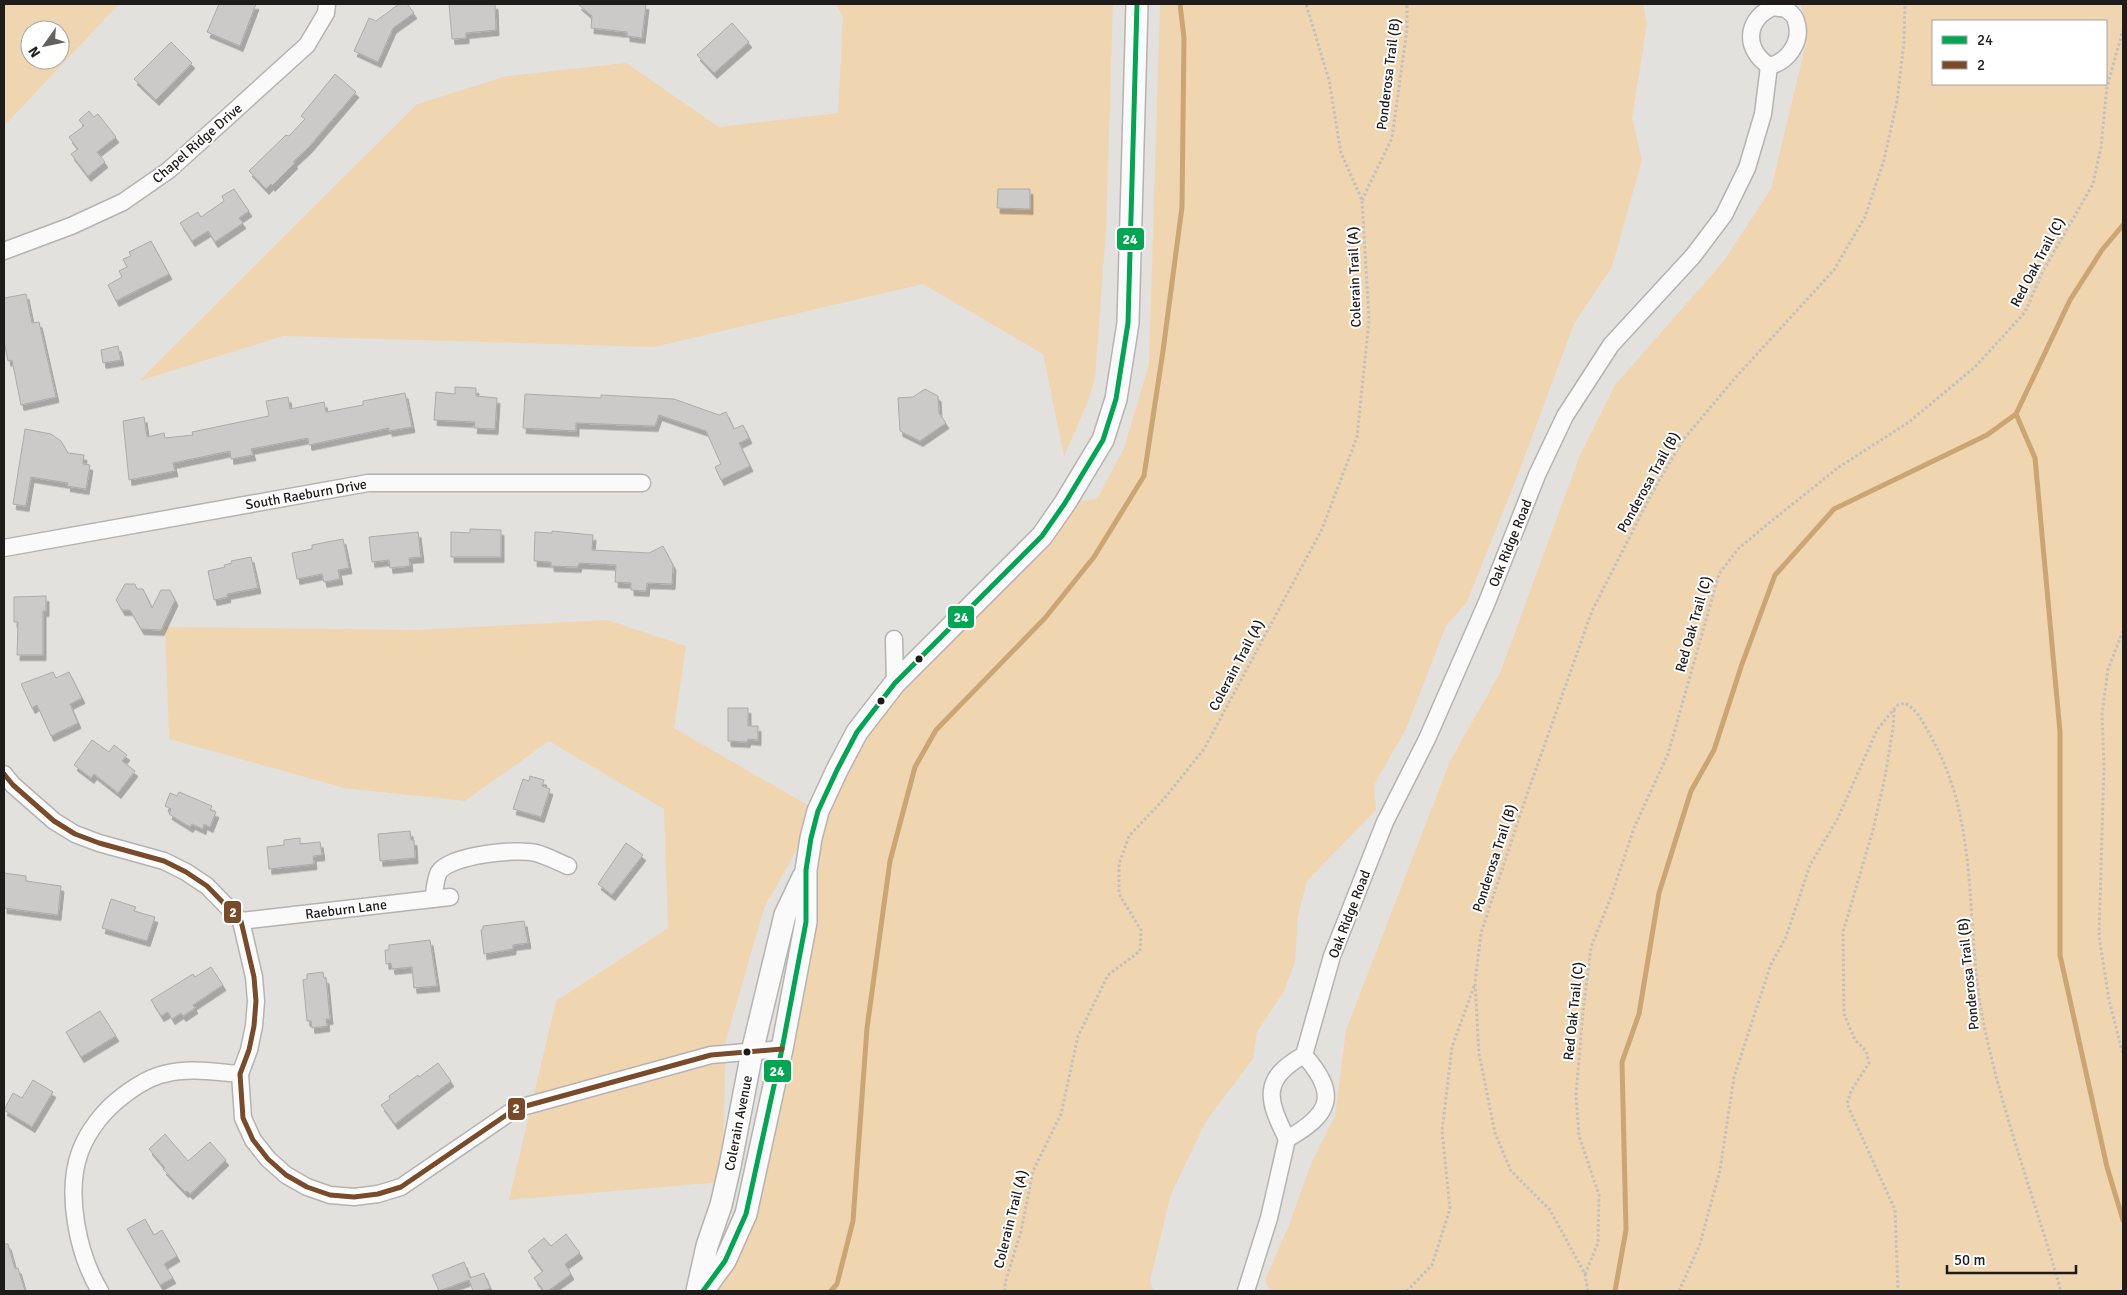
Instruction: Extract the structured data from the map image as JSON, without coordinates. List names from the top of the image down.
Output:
{
  "streets": {
    "main road": ["Colerain Avenue"],
    "street": [
      "Chapel Ridge Drive",
      "South Raeburn Drive",
      "Oak Ridge Road",
      "Raeburn Lane"
    ],
    "path": ["Ponderosa Trail (B)", "Red Oak Trail (C)", "Colerain Trail (A)"]
  },
  "crossings": [
    ["Ponderosa Trail (B)", "Red Oak Trail (C)"],
    ["Ponderosa Trail (B)", "Colerain Trail (A)"]
  ],
  "lines": ["transit line 24", "transit line 2"],
  "legend": ["24", "2"],
  "scale_bar": "50 m",
  "north": "bottom left"
}
